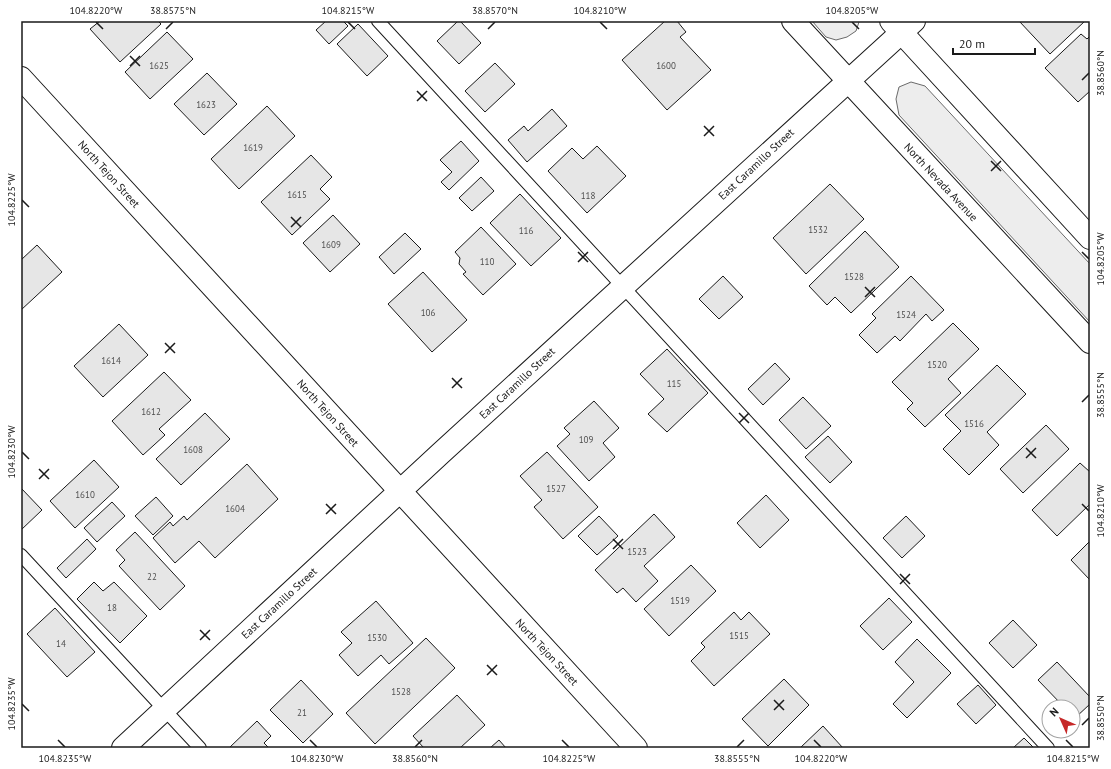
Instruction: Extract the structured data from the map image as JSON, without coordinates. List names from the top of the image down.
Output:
{
  "streets": {
    "street": ["East Caramillo Street", "North Tejon Street", "North Nevada Avenue"]
  },
  "crossings": [
    ["East Caramillo Street", "North Tejon Street"],
    ["East Caramillo Street", "North Nevada Avenue"]
  ],
  "house_numbers": [
    "1625",
    "1600",
    "1623",
    "1619",
    "1615",
    "118",
    "1532",
    "116",
    "1609",
    "110",
    "1528",
    "106",
    "1524",
    "1614",
    "1520",
    "115",
    "1612",
    "1516",
    "109",
    "1608",
    "1527",
    "1610",
    "1604",
    "1523",
    "22",
    "1519",
    "18",
    "1515",
    "1530",
    "14",
    "1528",
    "21"
  ],
  "scale_bar": "20 m",
  "north": "top left",
  "coordinates": [
    "104.8220°W",
    "38.8575°N",
    "104.8215°W",
    "38.8570°N",
    "104.8210°W",
    "104.8205°W",
    "38.8560°N",
    "104.8225°W",
    "38.8555°N",
    "104.8230°W",
    "104.8235°W",
    "38.8550°N"
  ]
}
